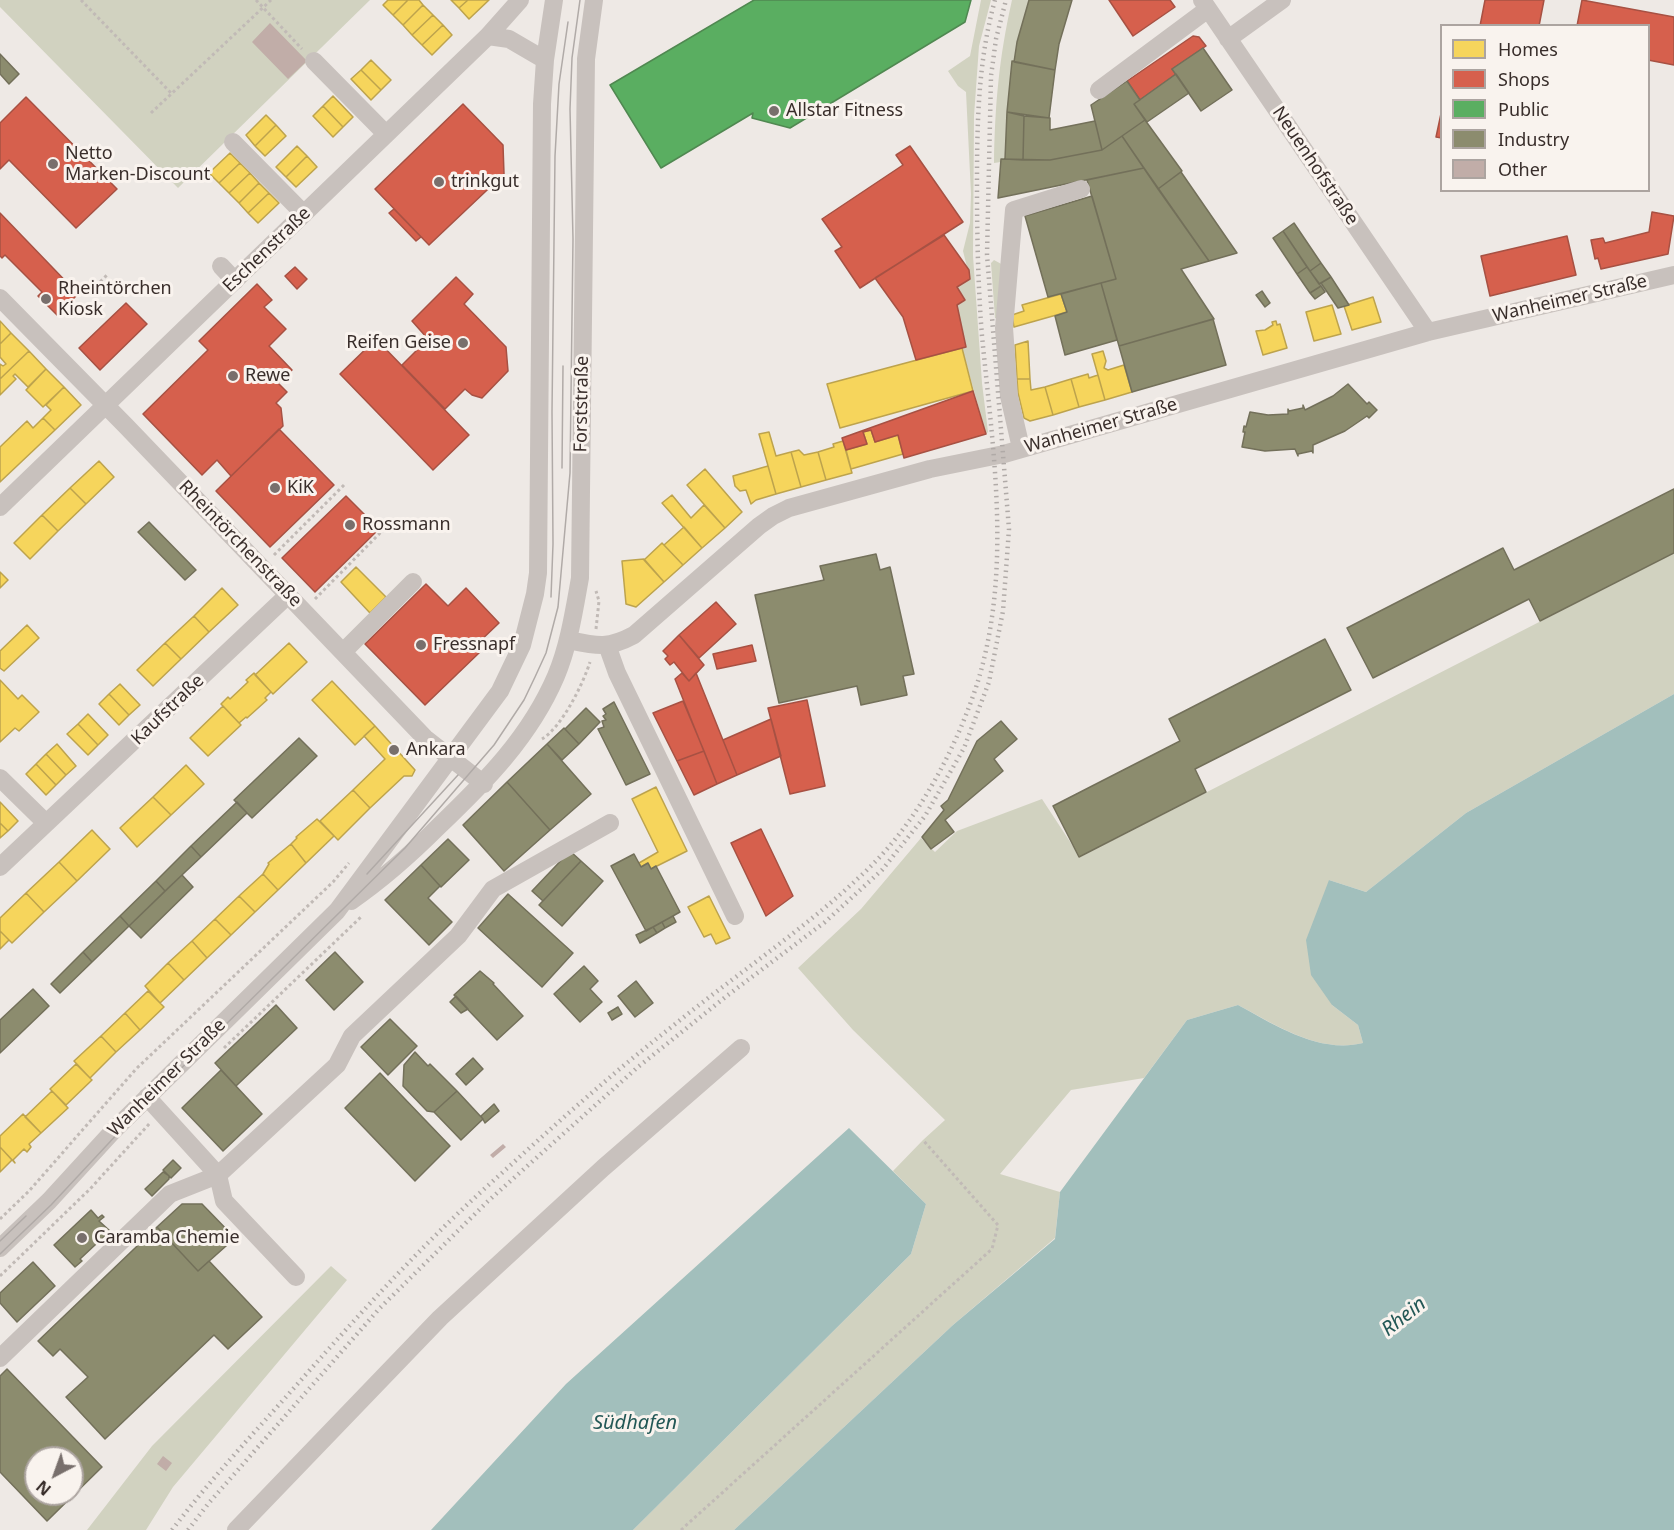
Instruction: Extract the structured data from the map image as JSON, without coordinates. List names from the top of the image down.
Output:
{
  "streets": {
    "street": [
      "Neuenhofstraße",
      "Eschenstraße",
      "Wanheimer Straße",
      "Forststraße",
      "Rheintörchenstraße",
      "Kaufstraße"
    ]
  },
  "crossings": [
    ["Neuenhofstraße", "Wanheimer Straße"],
    ["Eschenstraße", "Rheintörchenstraße"],
    ["Wanheimer Straße", "Forststraße"],
    ["Wanheimer Straße", "Rheintörchenstraße"],
    ["Forststraße", "Rheintörchenstraße"],
    ["Rheintörchenstraße", "Kaufstraße"]
  ],
  "water": ["Rhein", "Südhafen"],
  "places": [
    "Allstar Fitness",
    "Netto Marken-Discount",
    "trinkgut",
    "Rheintörchen Kiosk",
    "Reifen Geise",
    "Rewe",
    "KiK",
    "Rossmann",
    "Fressnapf",
    "Ankara",
    "Caramba Chemie"
  ],
  "legend": [
    "Homes",
    "Shops",
    "Public",
    "Industry",
    "Other"
  ],
  "north": "bottom left"
}
